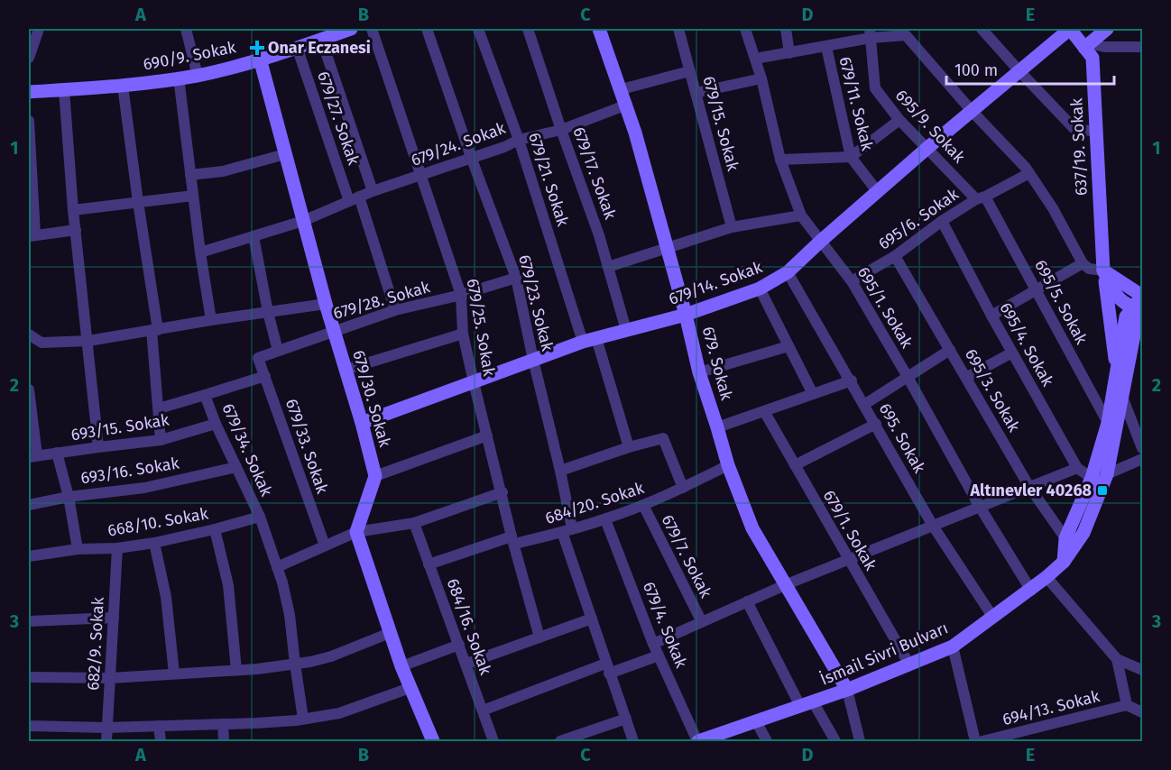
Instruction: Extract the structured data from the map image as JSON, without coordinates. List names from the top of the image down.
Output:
{
  "streets": {
    "street": [
      "690/9. Sokak",
      "679/11. Sokak",
      "679/27. Sokak",
      "679/15. Sokak",
      "695/9. Sokak",
      "679/24. Sokak",
      "637/19. Sokak",
      "679/17. Sokak",
      "679/21. Sokak",
      "695/6. Sokak",
      "679/14. Sokak",
      "679/28. Sokak",
      "695/5. Sokak",
      "679/23. Sokak",
      "695/1. Sokak",
      "679/25. Sokak",
      "695/4. Sokak",
      "679. Sokak",
      "695/3. Sokak",
      "679/30. Sokak",
      "693/15. Sokak",
      "695. Sokak",
      "679/33. Sokak",
      "679/34. Sokak",
      "693/16. Sokak",
      "684/20. Sokak",
      "668/10. Sokak",
      "679/1. Sokak",
      "679/7. Sokak",
      "679/4. Sokak",
      "684/16. Sokak",
      "682/9. Sokak",
      "İsmail Sivri Bulvarı",
      "694/13. Sokak"
    ]
  },
  "crossings": [
    ["690/9. Sokak", "679/27. Sokak"],
    ["690/9. Sokak", "679/30. Sokak"],
    ["679/11. Sokak", "679/14. Sokak"],
    ["679/27. Sokak", "679/24. Sokak"],
    ["679/27. Sokak", "679/28. Sokak"],
    ["695/9. Sokak", "695/6. Sokak"],
    ["695/9. Sokak", "679/14. Sokak"],
    ["695/9. Sokak", "695/5. Sokak"],
    ["679/24. Sokak", "679/17. Sokak"],
    ["679/24. Sokak", "679/21. Sokak"],
    ["679/24. Sokak", "679/23. Sokak"],
    ["679/24. Sokak", "679/25. Sokak"],
    ["679/24. Sokak", "679. Sokak"],
    ["679/24. Sokak", "679/30. Sokak"],
    ["637/19. Sokak", "679/14. Sokak"],
    ["637/19. Sokak", "İsmail Sivri Bulvarı"],
    ["679/17. Sokak", "679/14. Sokak"],
    ["679/21. Sokak", "679/14. Sokak"],
    ["695/6. Sokak", "695/5. Sokak"],
    ["695/6. Sokak", "695/1. Sokak"],
    ["695/6. Sokak", "695/4. Sokak"],
    ["695/6. Sokak", "695/3. Sokak"],
    ["679/14. Sokak", "679/23. Sokak"],
    ["679/14. Sokak", "695/1. Sokak"],
    ["679/14. Sokak", "679/25. Sokak"],
    ["679/14. Sokak", "679. Sokak"],
    ["679/14. Sokak", "679/30. Sokak"],
    ["679/14. Sokak", "695. Sokak"],
    ["679/28. Sokak", "679/23. Sokak"],
    ["679/28. Sokak", "679/25. Sokak"],
    ["679/28. Sokak", "679/30. Sokak"],
    ["679/28. Sokak", "679/33. Sokak"],
    ["695/5. Sokak", "İsmail Sivri Bulvarı"],
    ["679/23. Sokak", "684/20. Sokak"],
    ["695/1. Sokak", "İsmail Sivri Bulvarı"],
    ["679/25. Sokak", "684/20. Sokak"],
    ["695/4. Sokak", "İsmail Sivri Bulvarı"],
    ["679. Sokak", "684/20. Sokak"],
    ["679. Sokak", "İsmail Sivri Bulvarı"],
    ["695/3. Sokak", "İsmail Sivri Bulvarı"],
    ["693/15. Sokak", "679/34. Sokak"],
    ["695. Sokak", "İsmail Sivri Bulvarı"],
    ["679/33. Sokak", "679/34. Sokak"],
    ["679/34. Sokak", "693/16. Sokak"],
    ["679/34. Sokak", "668/10. Sokak"],
    ["684/20. Sokak", "679/7. Sokak"],
    ["684/20. Sokak", "679/4. Sokak"],
    ["684/20. Sokak", "684/16. Sokak"],
    ["668/10. Sokak", "682/9. Sokak"],
    ["679/1. Sokak", "İsmail Sivri Bulvarı"],
    ["679/4. Sokak", "İsmail Sivri Bulvarı"]
  ],
  "places": {
    "health": ["Onar Eczanesi"],
    "transit": ["Altınevler 40268"]
  },
  "scale_bar": "100 m",
  "grid": {
    "columns": [
      "A",
      "B",
      "C",
      "D",
      "E"
    ],
    "rows": ["1", "2", "3"]
  }
}
